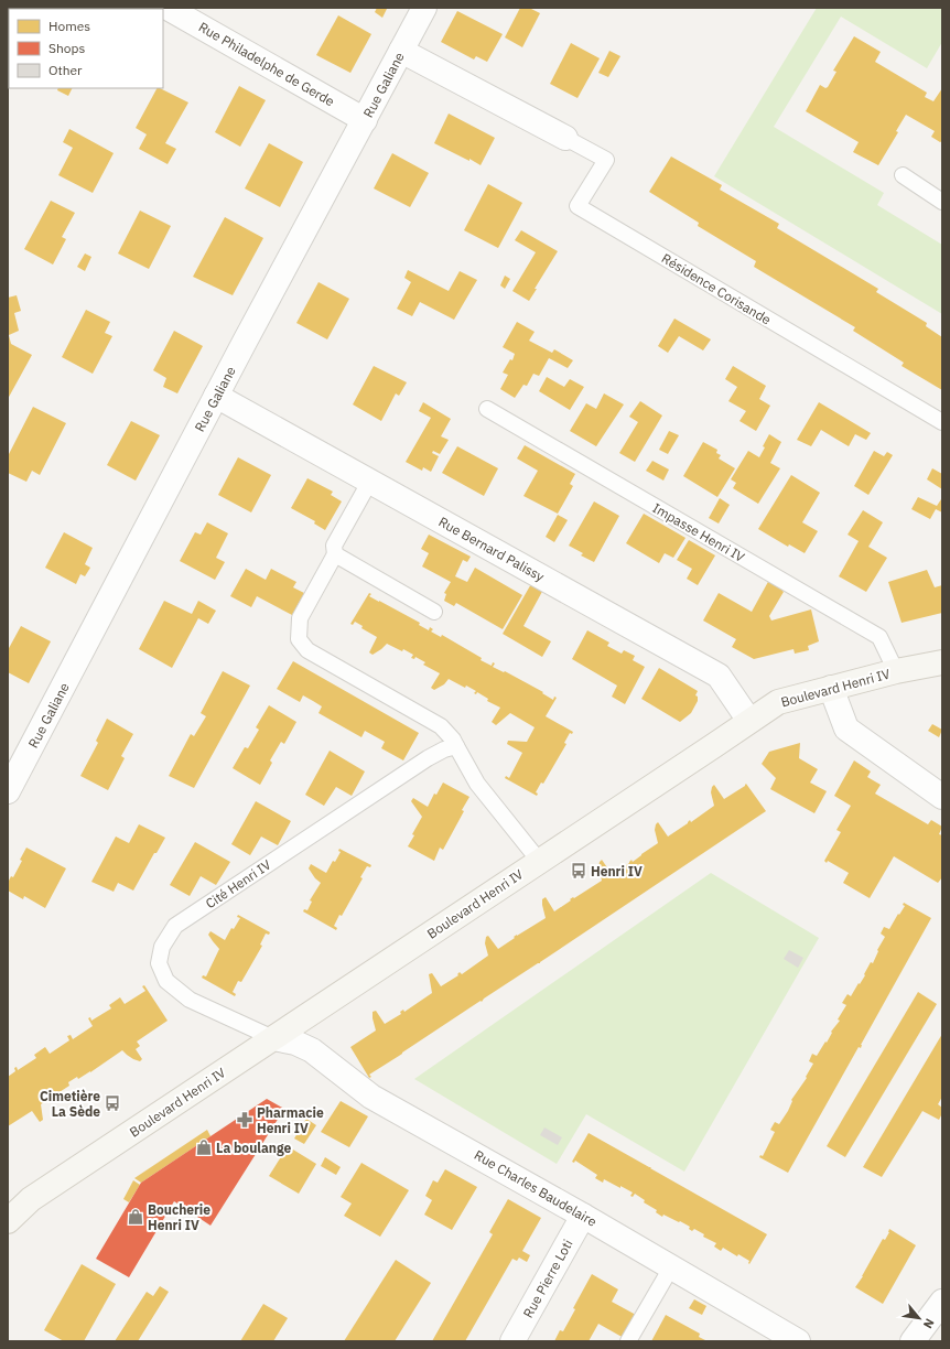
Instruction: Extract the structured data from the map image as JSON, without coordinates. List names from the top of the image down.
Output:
{
  "streets": {
    "street": [
      "Rue Philadelphe de Gerde",
      "Rue Galiane",
      "Rue Bernard Palissy",
      "Boulevard Henri IV",
      "Rue Charles Baudelaire",
      "Rue Pierre Loti"
    ],
    "lane": ["Résidence Corisande", "Impasse Henri IV", "Cité Henri IV"]
  },
  "crossings": [
    ["Rue Philadelphe de Gerde", "Rue Galiane"],
    ["Rue Galiane", "Rue Bernard Palissy"],
    ["Impasse Henri IV", "Boulevard Henri IV"],
    ["Rue Bernard Palissy", "Boulevard Henri IV"],
    ["Boulevard Henri IV", "Cité Henri IV"],
    ["Boulevard Henri IV", "Rue Charles Baudelaire"],
    ["Cité Henri IV", "Rue Charles Baudelaire"],
    ["Rue Charles Baudelaire", "Rue Pierre Loti"]
  ],
  "places": {
    "bus stop": ["Henri IV", "Cimetière La Sède"],
    "pharmacy": ["Pharmacie Henri IV"],
    "shop": ["La boulange", "Boucherie Henri IV"]
  },
  "legend": ["Homes", "Shops", "Other"],
  "north": "bottom right"
}
